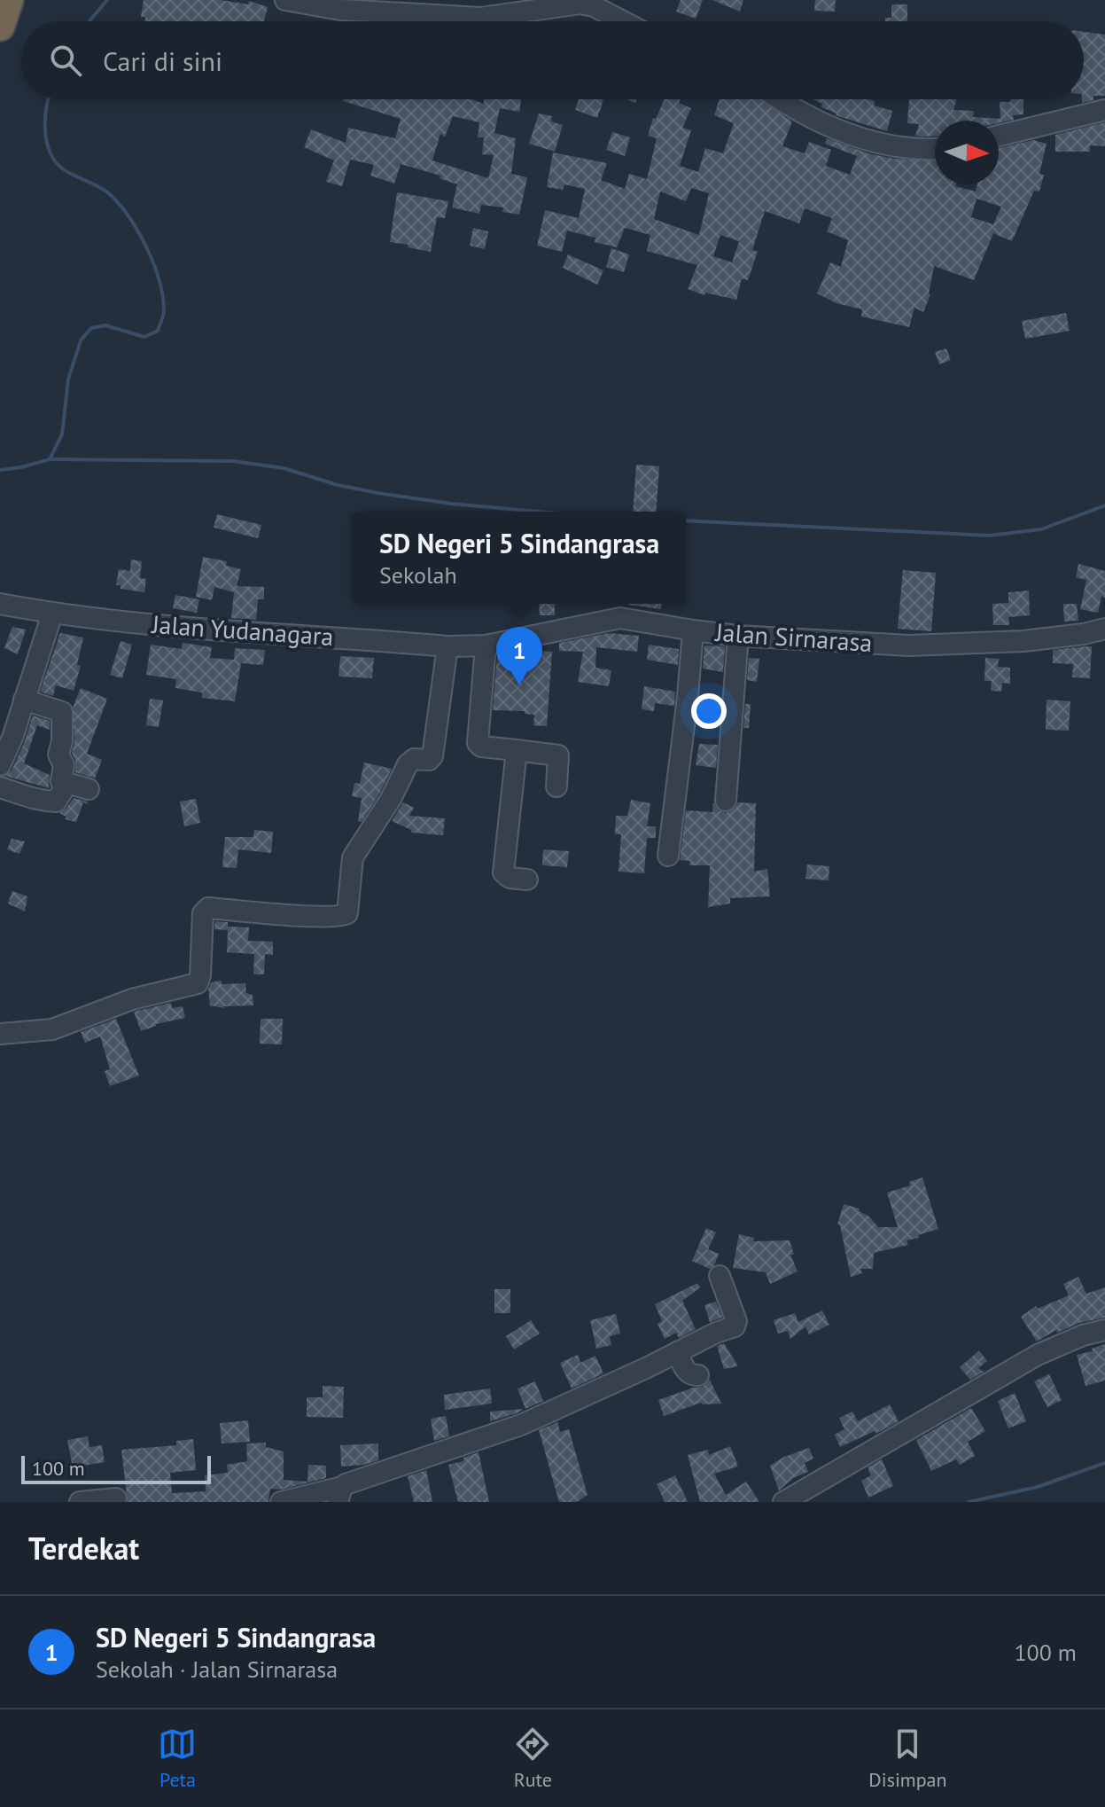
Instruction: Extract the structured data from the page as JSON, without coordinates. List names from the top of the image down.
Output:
{
  "streets": {
    "street": ["Jalan Yudanagara", "Jalan Sirnarasa"]
  },
  "crossings": [
    ["Jalan Yudanagara", "Jalan Sirnarasa"]
  ],
  "scale_bar": "100 m",
  "north": "right",
  "page": {
    "search": "Cari di sini",
    "popup": ["SD Negeri 5 Sindangrasa", "Sekolah"],
    "pins": "1",
    "scale": "100 m",
    "heading": "Terdekat",
    "list": [
      {
        "mark": "1",
        "name": "SD Negeri 5 Sindangrasa",
        "note": "Sekolah · Jalan Sirnarasa",
        "value": "100 m"
      }
    ],
    "nav": ["Peta", "Rute", "Disimpan"]
  }
}
